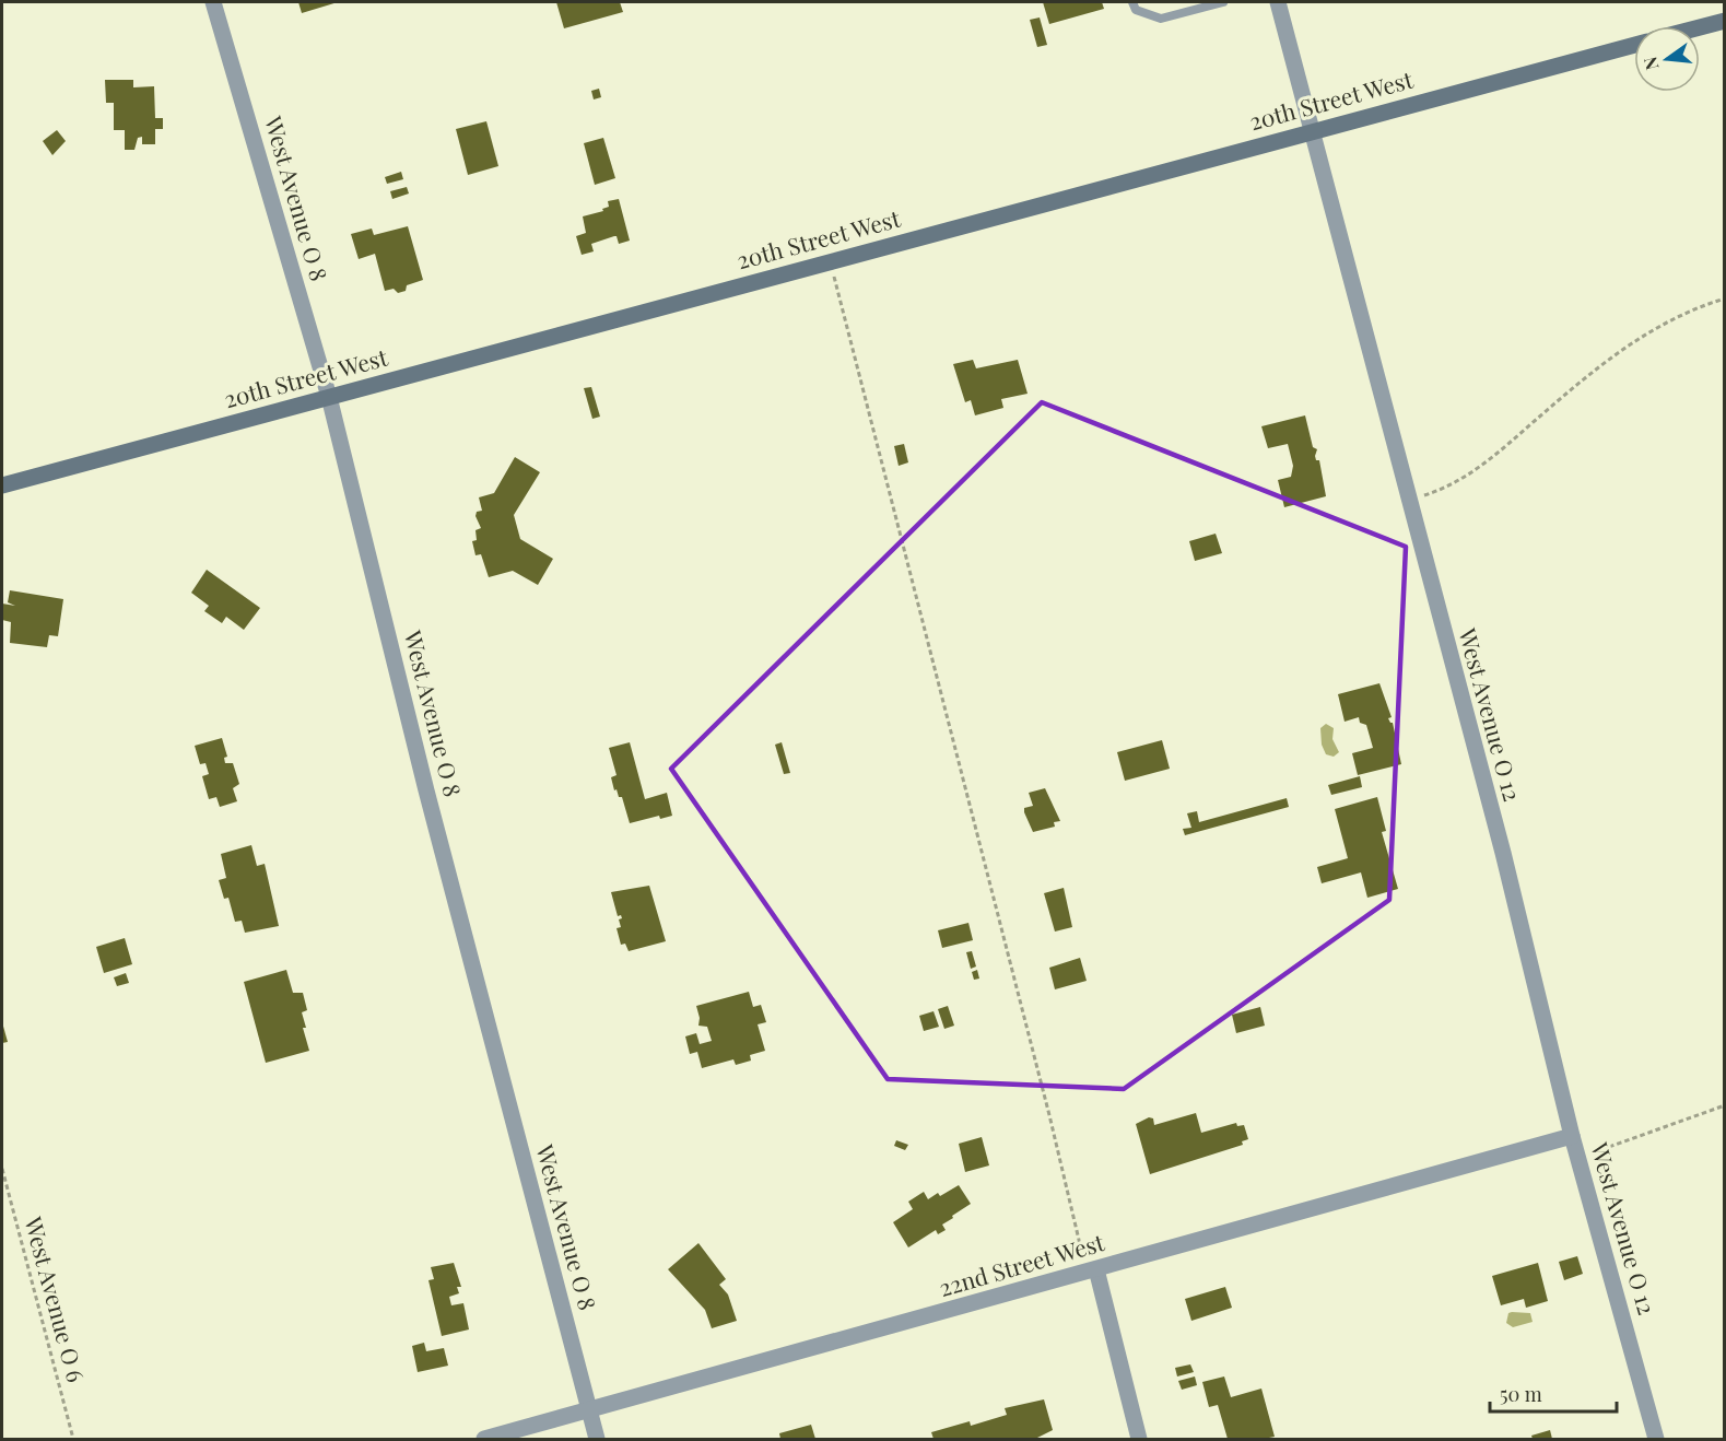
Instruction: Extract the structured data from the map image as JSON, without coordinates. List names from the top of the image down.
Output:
{
  "streets": {
    "main road": ["20th Street West"],
    "street": ["West Avenue O 8", "West Avenue O 12", "22nd Street West"],
    "path": ["West Avenue O 6"]
  },
  "crossings": [
    ["20th Street West", "West Avenue O 8"],
    ["20th Street West", "West Avenue O 12"],
    ["West Avenue O 8", "22nd Street West"],
    ["West Avenue O 12", "22nd Street West"]
  ],
  "scale_bar": "50 m",
  "north": "left"
}
